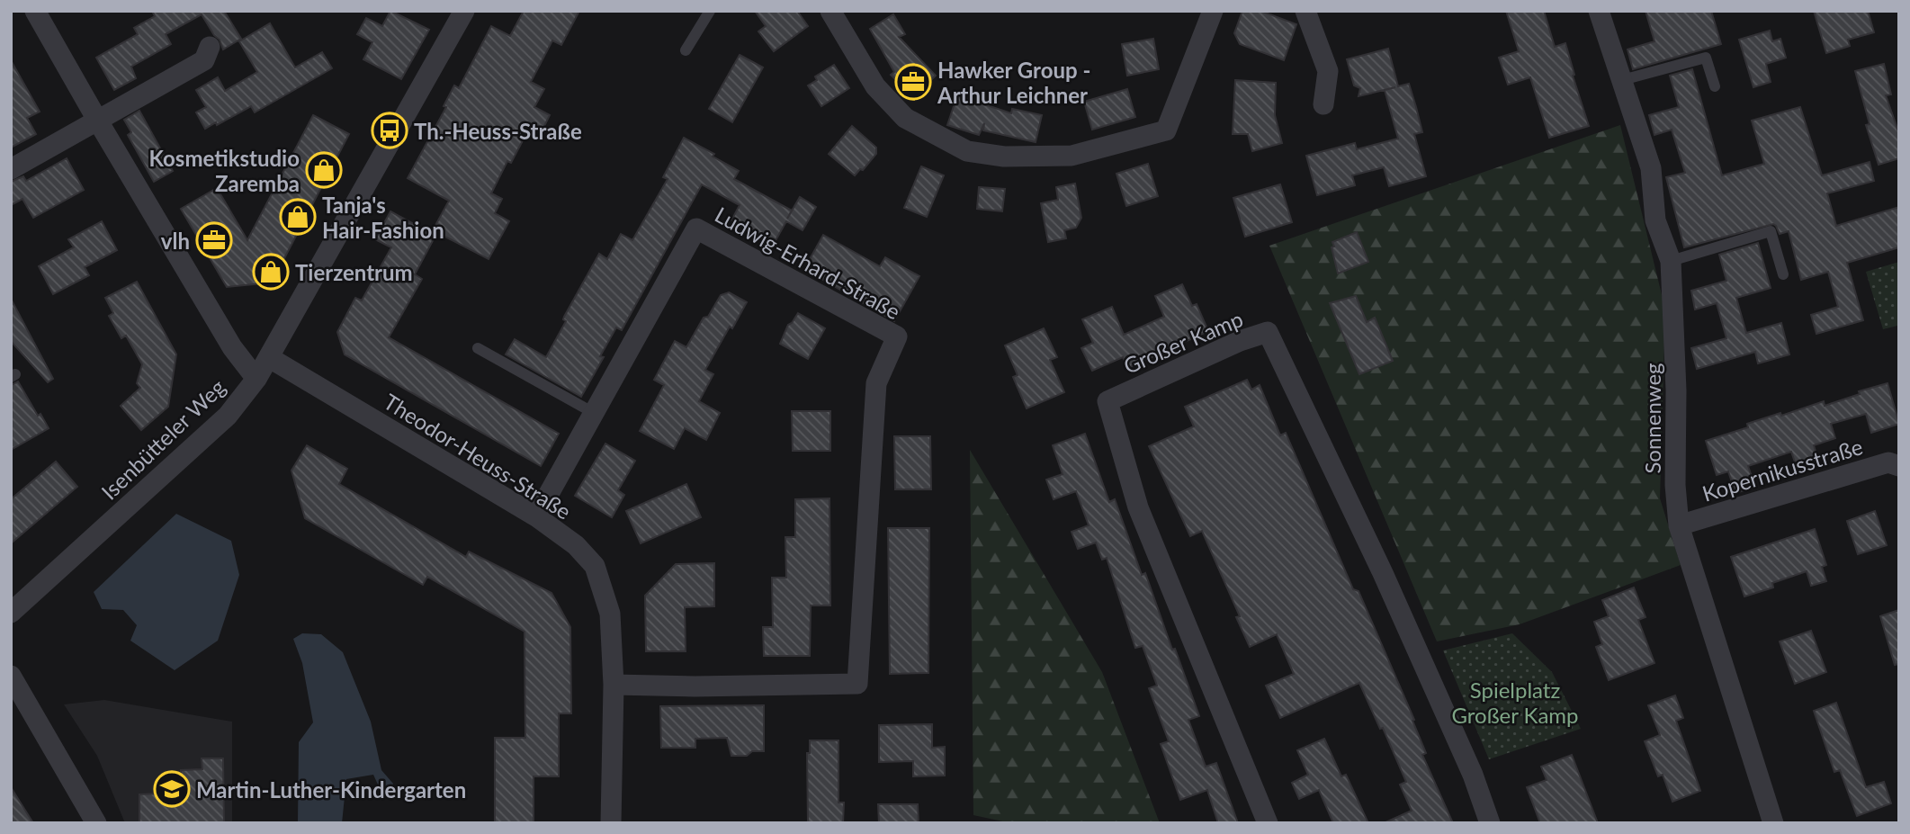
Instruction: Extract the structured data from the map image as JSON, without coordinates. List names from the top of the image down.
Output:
{
  "streets": {
    "street": [
      "Ludwig-Erhard-Straße",
      "Großer Kamp",
      "Sonnenweg",
      "Isenbütteler Weg",
      "Theodor-Heuss-Straße",
      "Kopernikusstraße"
    ]
  },
  "crossings": [
    ["Ludwig-Erhard-Straße", "Theodor-Heuss-Straße"],
    ["Sonnenweg", "Kopernikusstraße"],
    ["Isenbütteler Weg", "Theodor-Heuss-Straße"]
  ],
  "parks": ["Spielplatz Großer Kamp"],
  "places": {
    "office": ["Hawker Group - Arthur Leichner", "vlh"],
    "bus stop": ["Th.-Heuss-Straße"],
    "shop": ["Kosmetikstudio Zaremba", "Tanja's Hair-Fashion", "Tierzentrum"],
    "school or university": ["Martin-Luther-Kindergarten"]
  }
}
